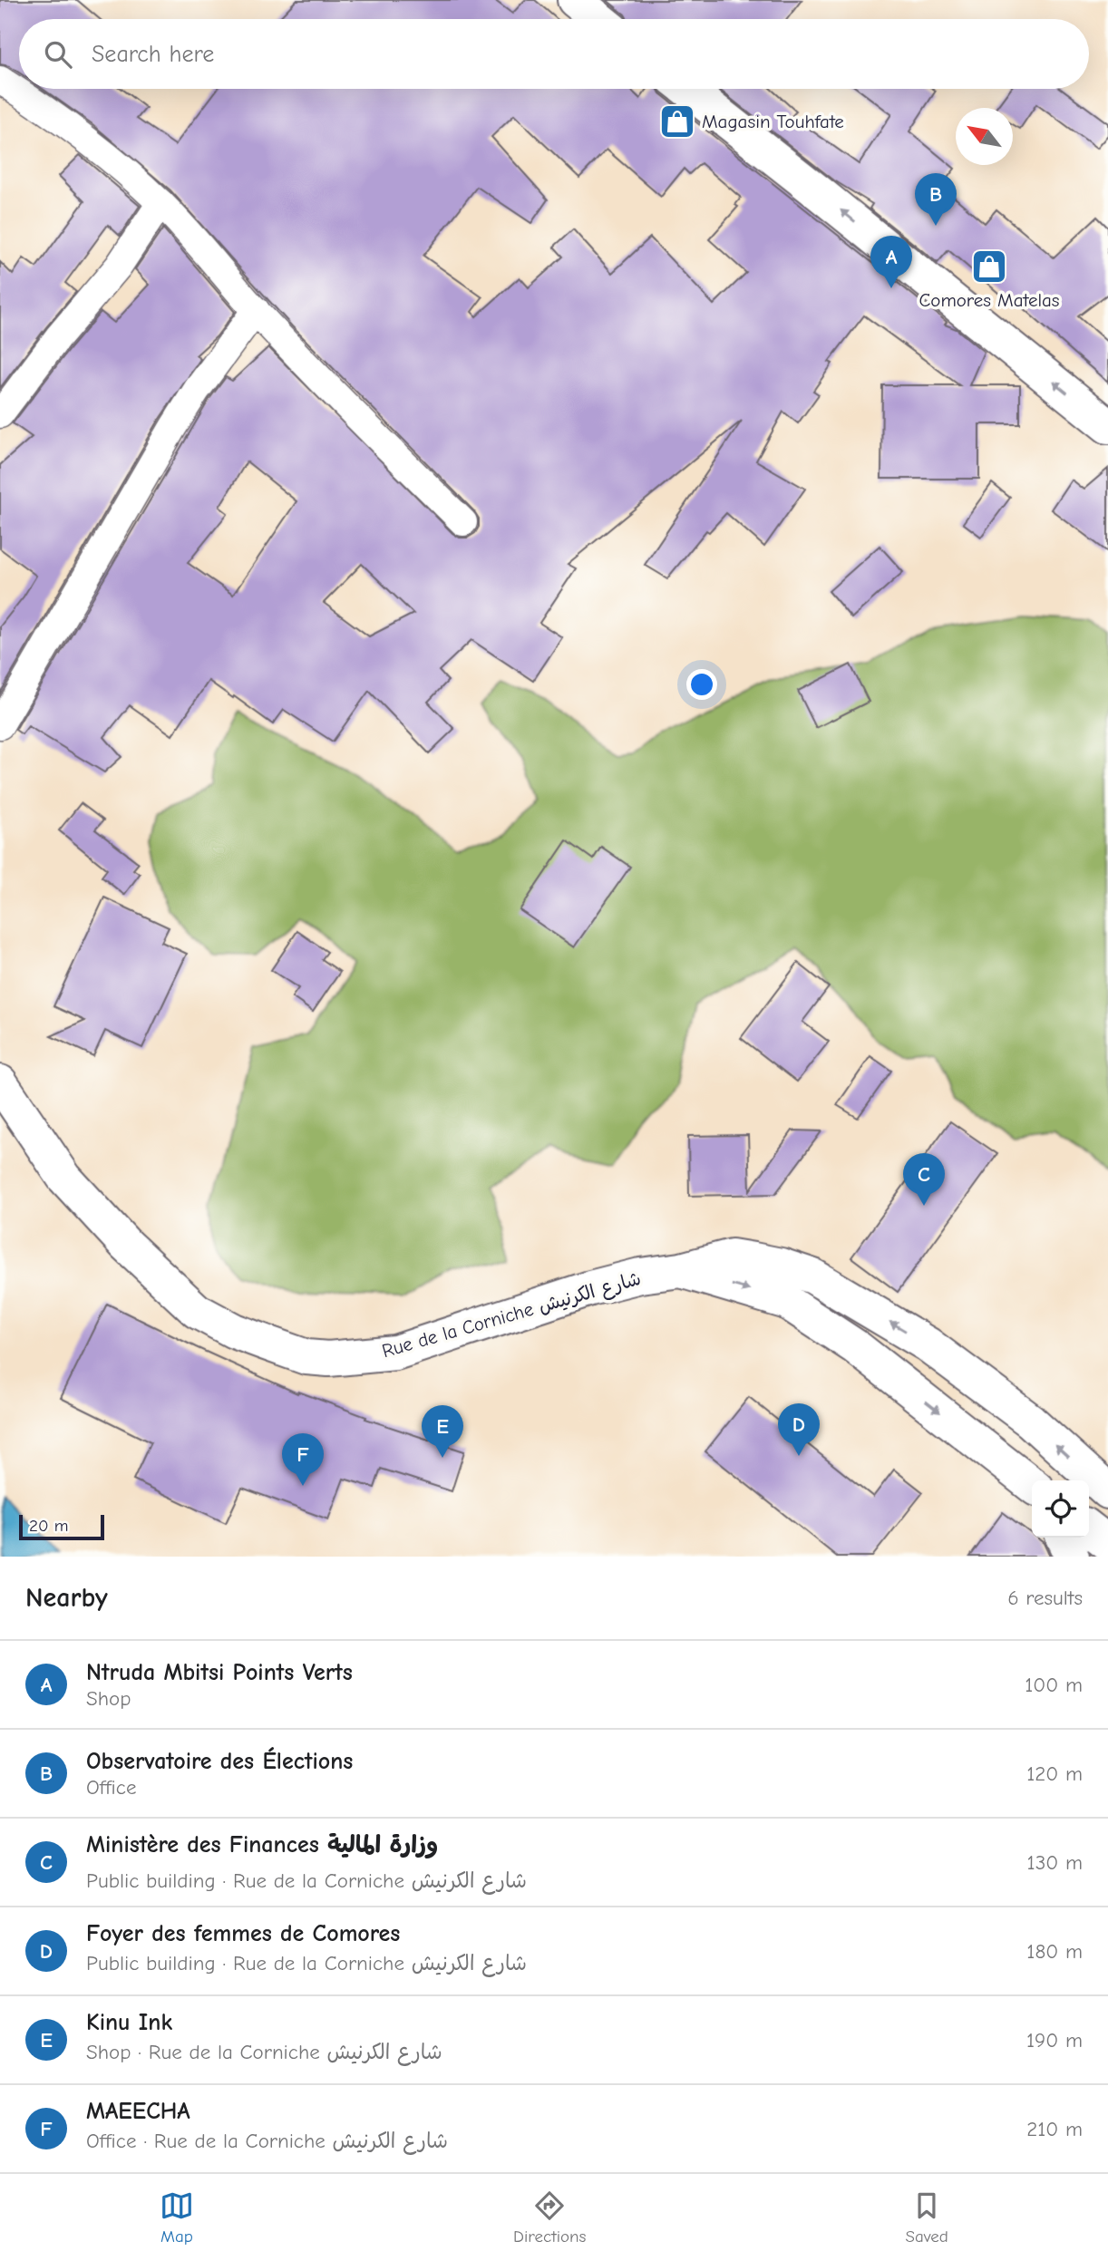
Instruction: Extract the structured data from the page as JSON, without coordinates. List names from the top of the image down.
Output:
{
  "streets": {
    "main road": ["Rue de la Corniche شارع الكرنيش"]
  },
  "places": {
    "shop": ["Magasin Touhfate", "Comores Matelas"]
  },
  "scale_bar": "20 m",
  "north": "top left",
  "page": {
    "search": "Search here",
    "pins": [
      "B",
      "A",
      "C",
      "D",
      "E",
      "F"
    ],
    "scale": "20 m",
    "heading": ["Nearby", "6 results"],
    "list": [
      {
        "mark": "A",
        "name": "Ntruda Mbitsi Points Verts",
        "note": "Shop",
        "value": "100 m"
      },
      {
        "mark": "B",
        "name": "Observatoire des Élections",
        "note": "Office",
        "value": "120 m"
      },
      {
        "mark": "C",
        "name": "Ministère des Finances وزارة المالية",
        "note": "Public building · Rue de la Corniche شارع الكرنيش",
        "value": "130 m"
      },
      {
        "mark": "D",
        "name": "Foyer des femmes de Comores",
        "note": "Public building · Rue de la Corniche شارع الكرنيش",
        "value": "180 m"
      },
      {
        "mark": "E",
        "name": "Kinu Ink",
        "note": "Shop · Rue de la Corniche شارع الكرنيش",
        "value": "190 m"
      },
      {
        "mark": "F",
        "name": "MAEECHA",
        "note": "Office · Rue de la Corniche شارع الكرنيش",
        "value": "210 m"
      }
    ],
    "nav": ["Map", "Directions", "Saved"]
  }
}
